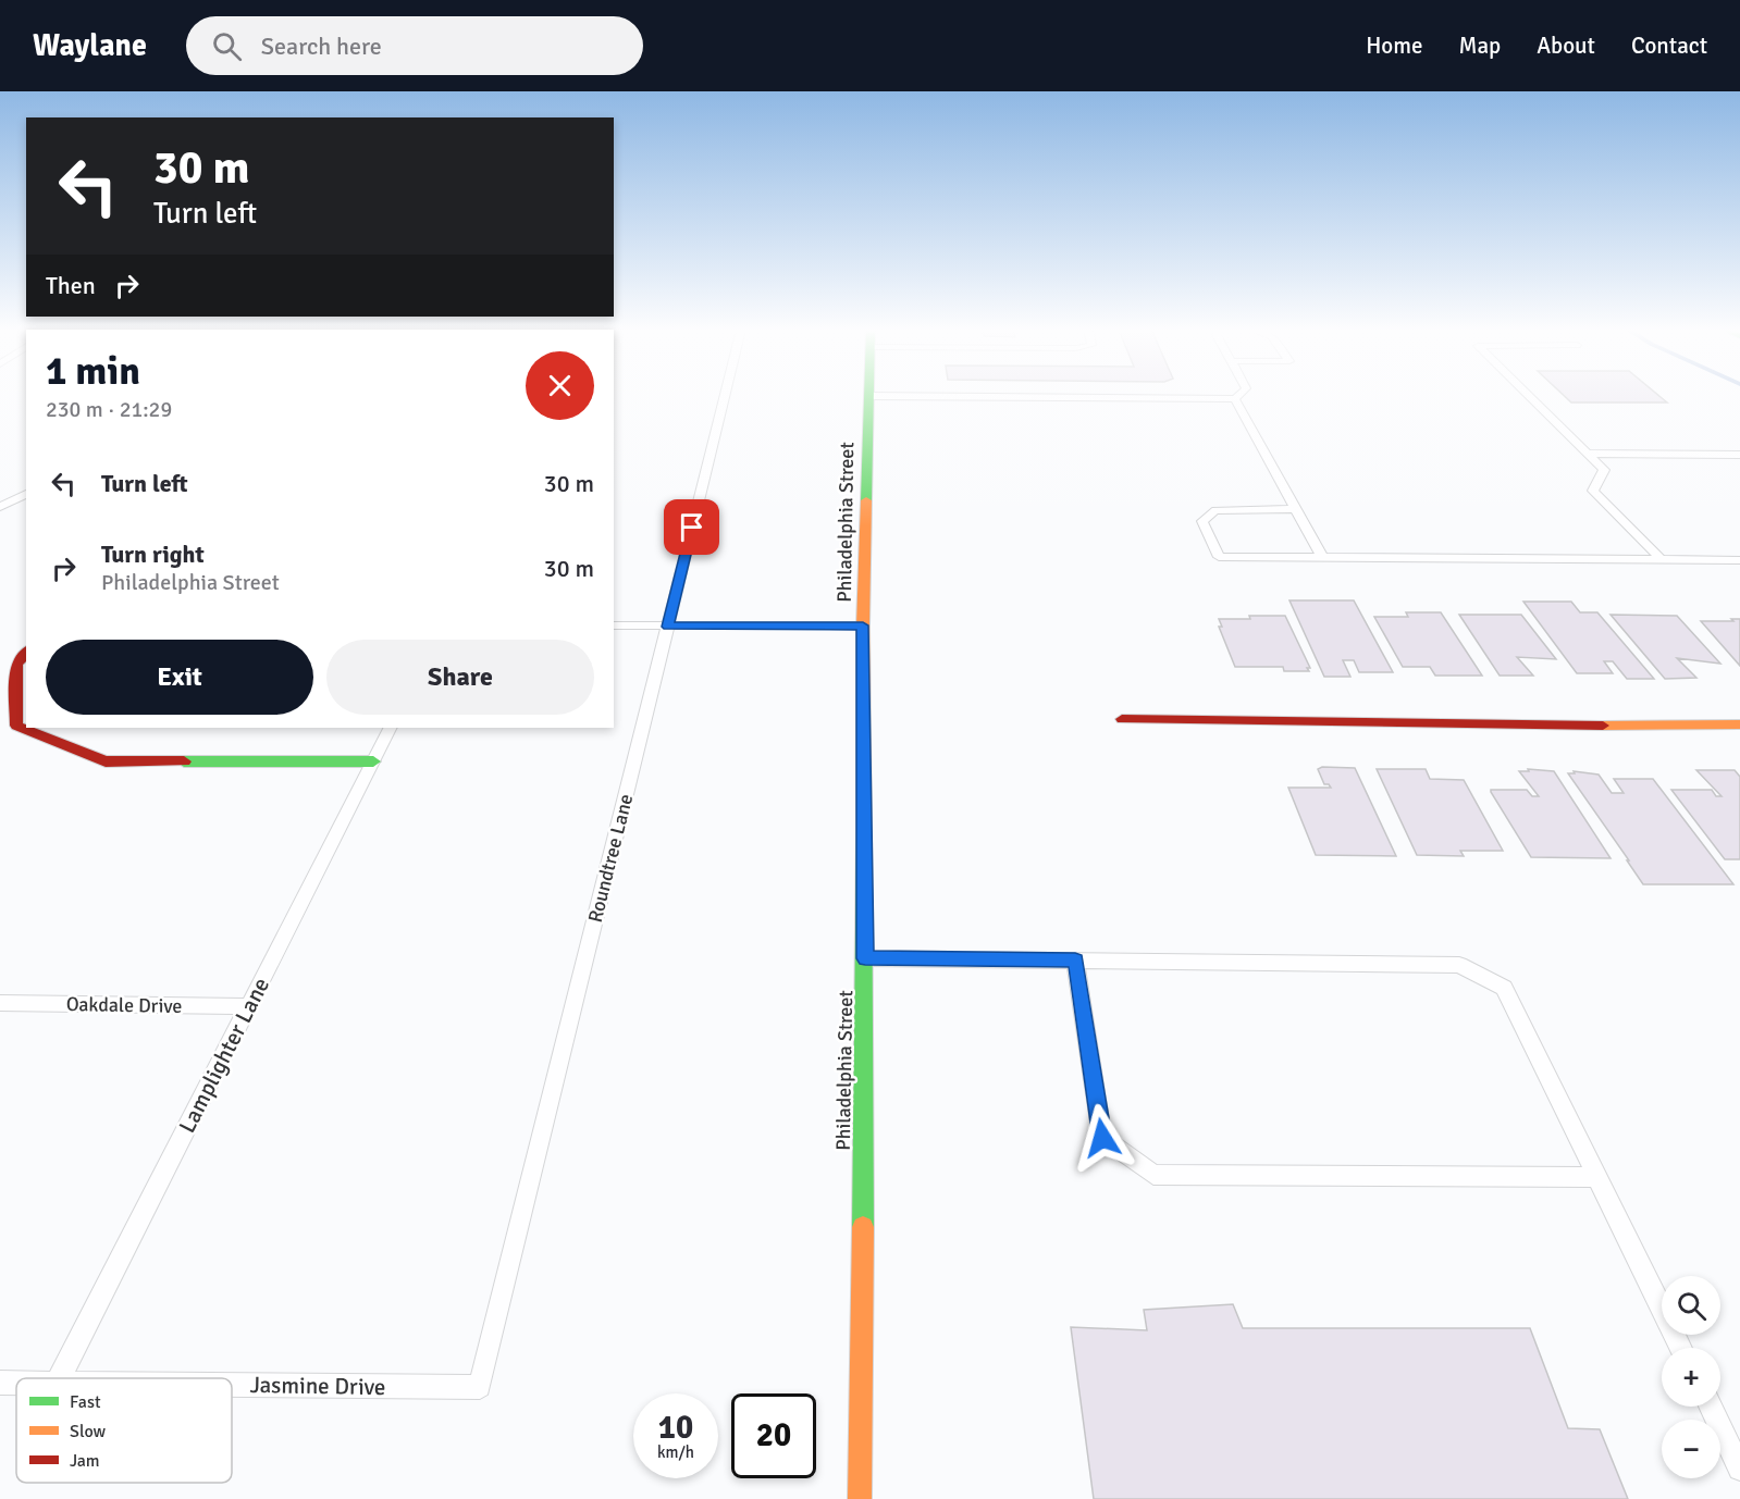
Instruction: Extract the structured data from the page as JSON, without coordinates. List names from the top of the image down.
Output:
{
  "streets": {
    "main road": ["Philadelphia Street"],
    "lane": [
      "Roundtree Lane",
      "Oakdale Drive",
      "Lamplighter Lane",
      "Jasmine Drive"
    ]
  },
  "crossings": [
    ["Roundtree Lane", "Jasmine Drive"],
    ["Oakdale Drive", "Lamplighter Lane"]
  ],
  "legend": ["Fast", "Slow", "Jam"],
  "page": {
    "header": "Waylane",
    "search": "Search here",
    "nav": [
      "Home",
      "Map",
      "About",
      "Contact"
    ],
    "turn": ["30 m", "Turn left"],
    "then": "Then",
    "heading": ["1 min", "230 m · 21:29"],
    "list": [
      {
        "name": "Turn left",
        "value": "30 m"
      },
      {
        "name": "Turn right",
        "note": "Philadelphia Street",
        "value": "30 m"
      }
    ],
    "buttons": ["Exit", "Share"],
    "map_buttons": ["+", "−"],
    "speed": "10 km/h",
    "limit": "20"
  }
}
